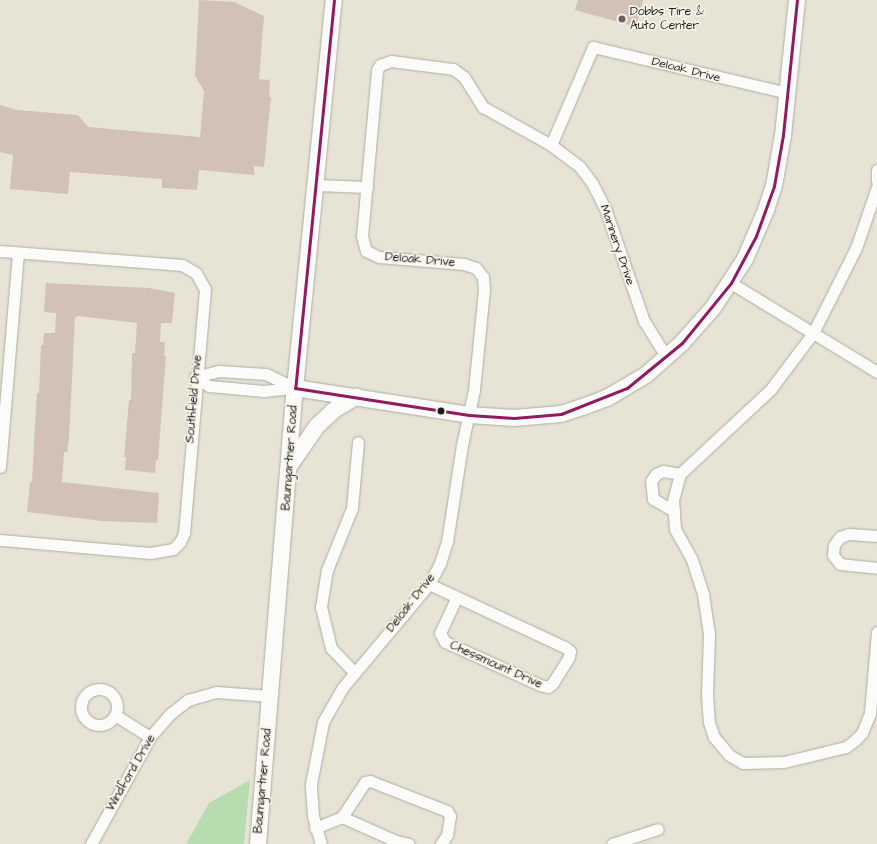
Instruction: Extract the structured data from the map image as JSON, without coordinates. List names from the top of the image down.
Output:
{
  "streets": {
    "street": [
      "Deloak Drive",
      "Marinery Drive",
      "Southfield Drive",
      "Baumgartner Road",
      "Chessmount Drive",
      "Windford Drive"
    ]
  },
  "crossings": [
    ["Deloak Drive", "Marinery Drive"],
    ["Deloak Drive", "Chessmount Drive"],
    ["Baumgartner Road", "Windford Drive"]
  ],
  "places": ["Dobbs Tire & Auto Center"]
}
